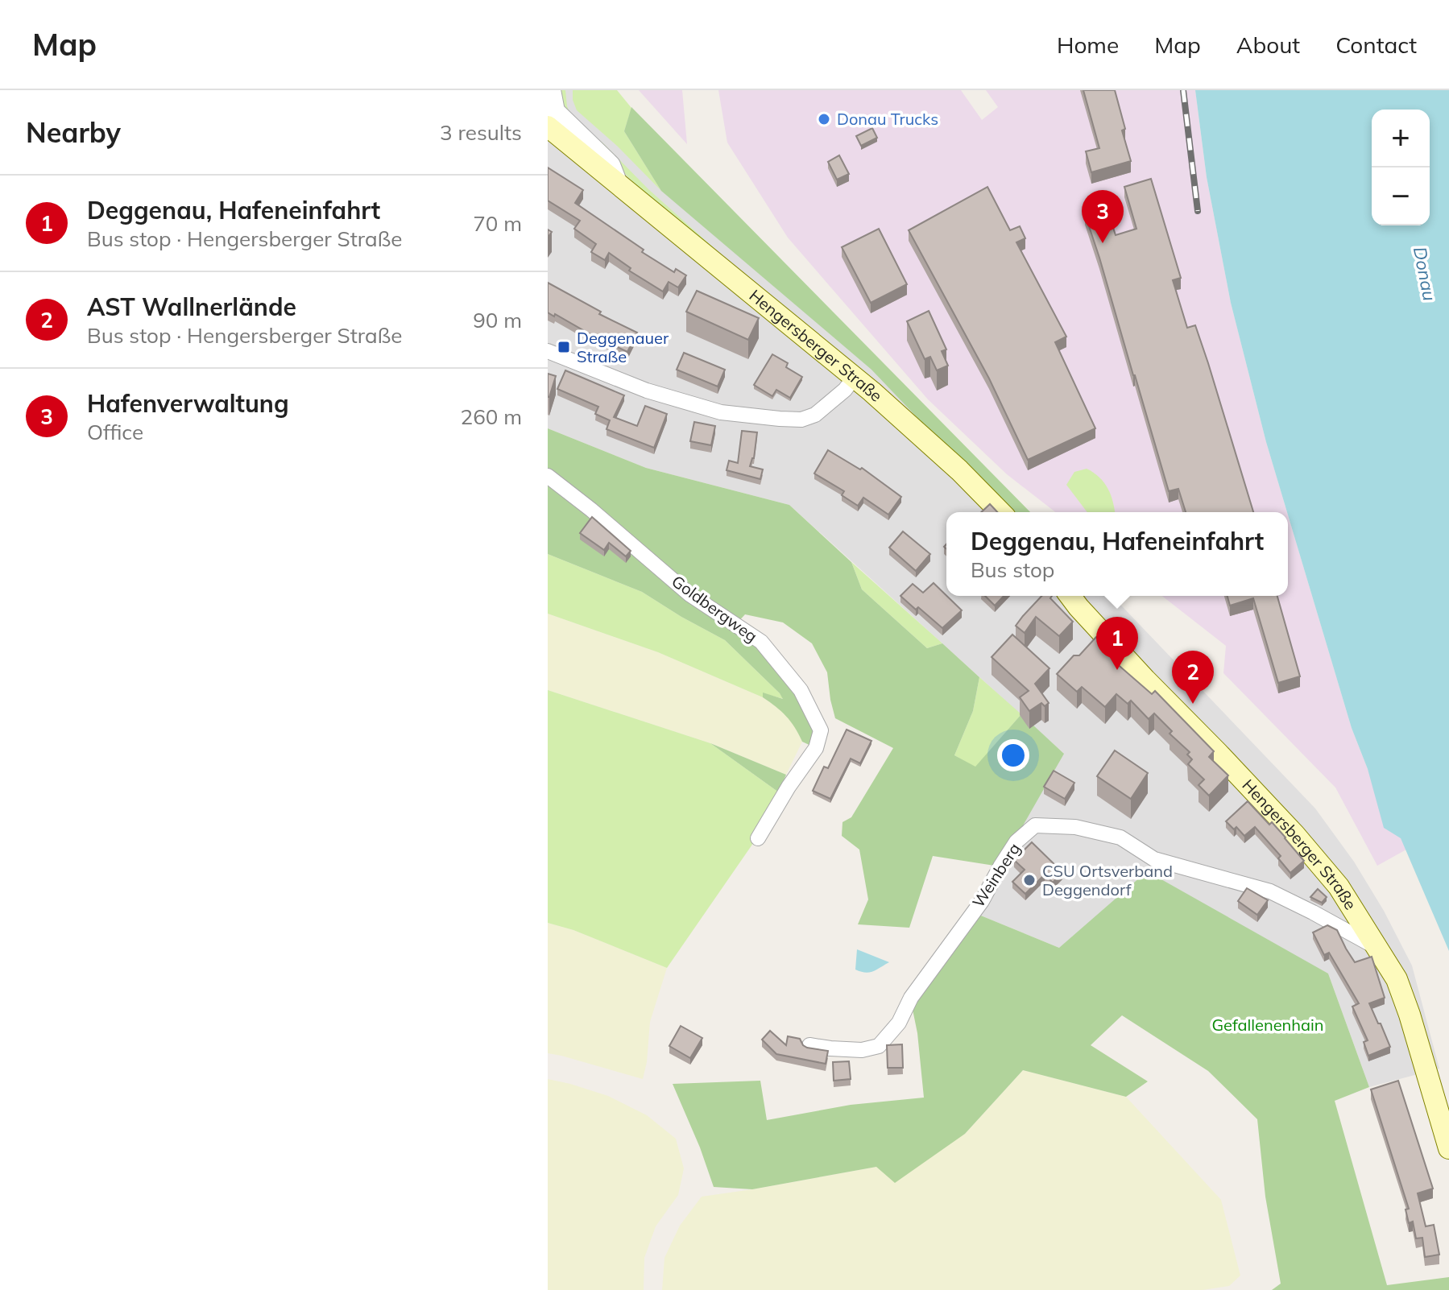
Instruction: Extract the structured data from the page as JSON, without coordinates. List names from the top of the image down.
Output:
{
  "streets": {
    "main road": ["Hengersberger Straße"],
    "street": ["Goldbergweg", "Weinberg"]
  },
  "crossings": [
    ["Hengersberger Straße", "Weinberg"]
  ],
  "water": ["Donau"],
  "parks": ["Gefallenenhain"],
  "places": {
    "other": ["Donau Trucks", "CSU Ortsverband Deggendorf"],
    "transit": ["Deggenauer Straße"]
  },
  "page": {
    "header": "Map",
    "nav": [
      "Home",
      "Map",
      "About",
      "Contact"
    ],
    "heading": ["Nearby", "3 results"],
    "map_buttons": ["+", "−"],
    "list": [
      {
        "mark": "1",
        "name": "Deggenau, Hafeneinfahrt",
        "note": "Bus stop · Hengersberger Straße",
        "value": "70 m"
      },
      {
        "mark": "2",
        "name": "AST Wallnerlände",
        "note": "Bus stop · Hengersberger Straße",
        "value": "90 m"
      },
      {
        "mark": "3",
        "name": "Hafenverwaltung",
        "note": "Office",
        "value": "260 m"
      }
    ],
    "pins": ["3", "1", "2"],
    "popup": ["Deggenau, Hafeneinfahrt", "Bus stop"]
  }
}
